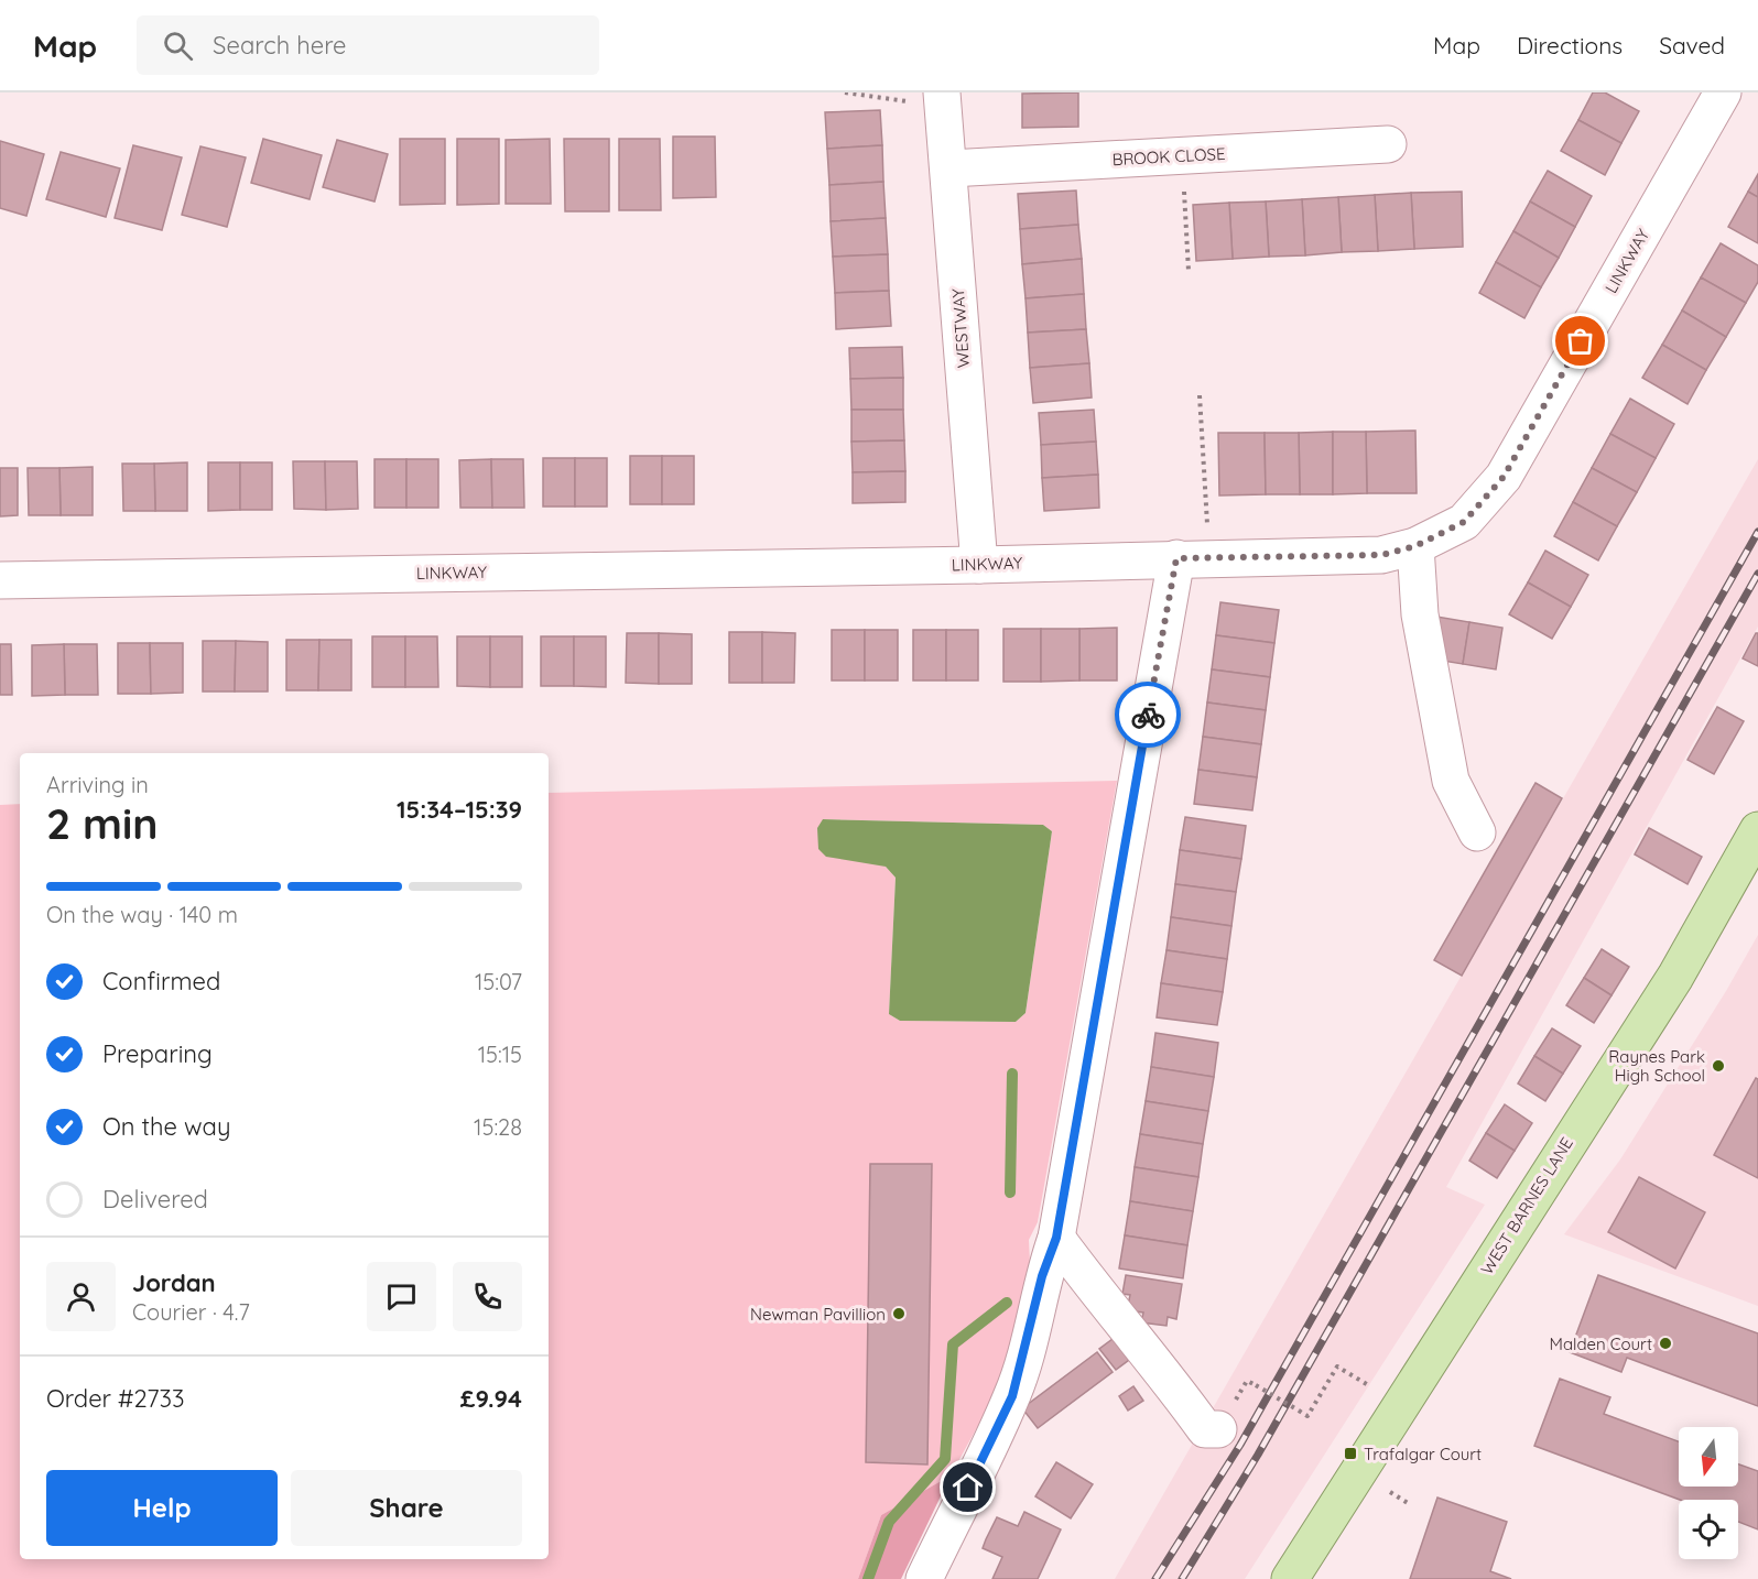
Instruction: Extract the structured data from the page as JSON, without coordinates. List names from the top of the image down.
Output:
{
  "streets": {
    "main road": ["WEST BARNES LANE"],
    "street": ["BROOK CLOSE", "LINKWAY", "WESTWAY"]
  },
  "crossings": [
    ["BROOK CLOSE", "WESTWAY"],
    ["LINKWAY", "WESTWAY"]
  ],
  "places": {
    "other": ["Raynes Park High School", "Newman Pavillion", "Malden Court"],
    "transit": ["Trafalgar Court"]
  },
  "north": "bottom",
  "page": {
    "header": "Map",
    "search": "Search here",
    "nav": ["Map", "Directions", "Saved"],
    "heading": ["2 min", "Arriving in", "15:34–15:39"],
    "panel": [
      "Jordan",
      "Courier · 4.7",
      "Order #2733",
      "£9.94"
    ],
    "bar": "On the way · 140 m",
    "list": [
      ["Confirmed", "15:07"],
      ["Preparing", "15:15"],
      ["On the way", "15:28"],
      "Delivered"
    ],
    "buttons": ["Help", "Share"]
  }
}
